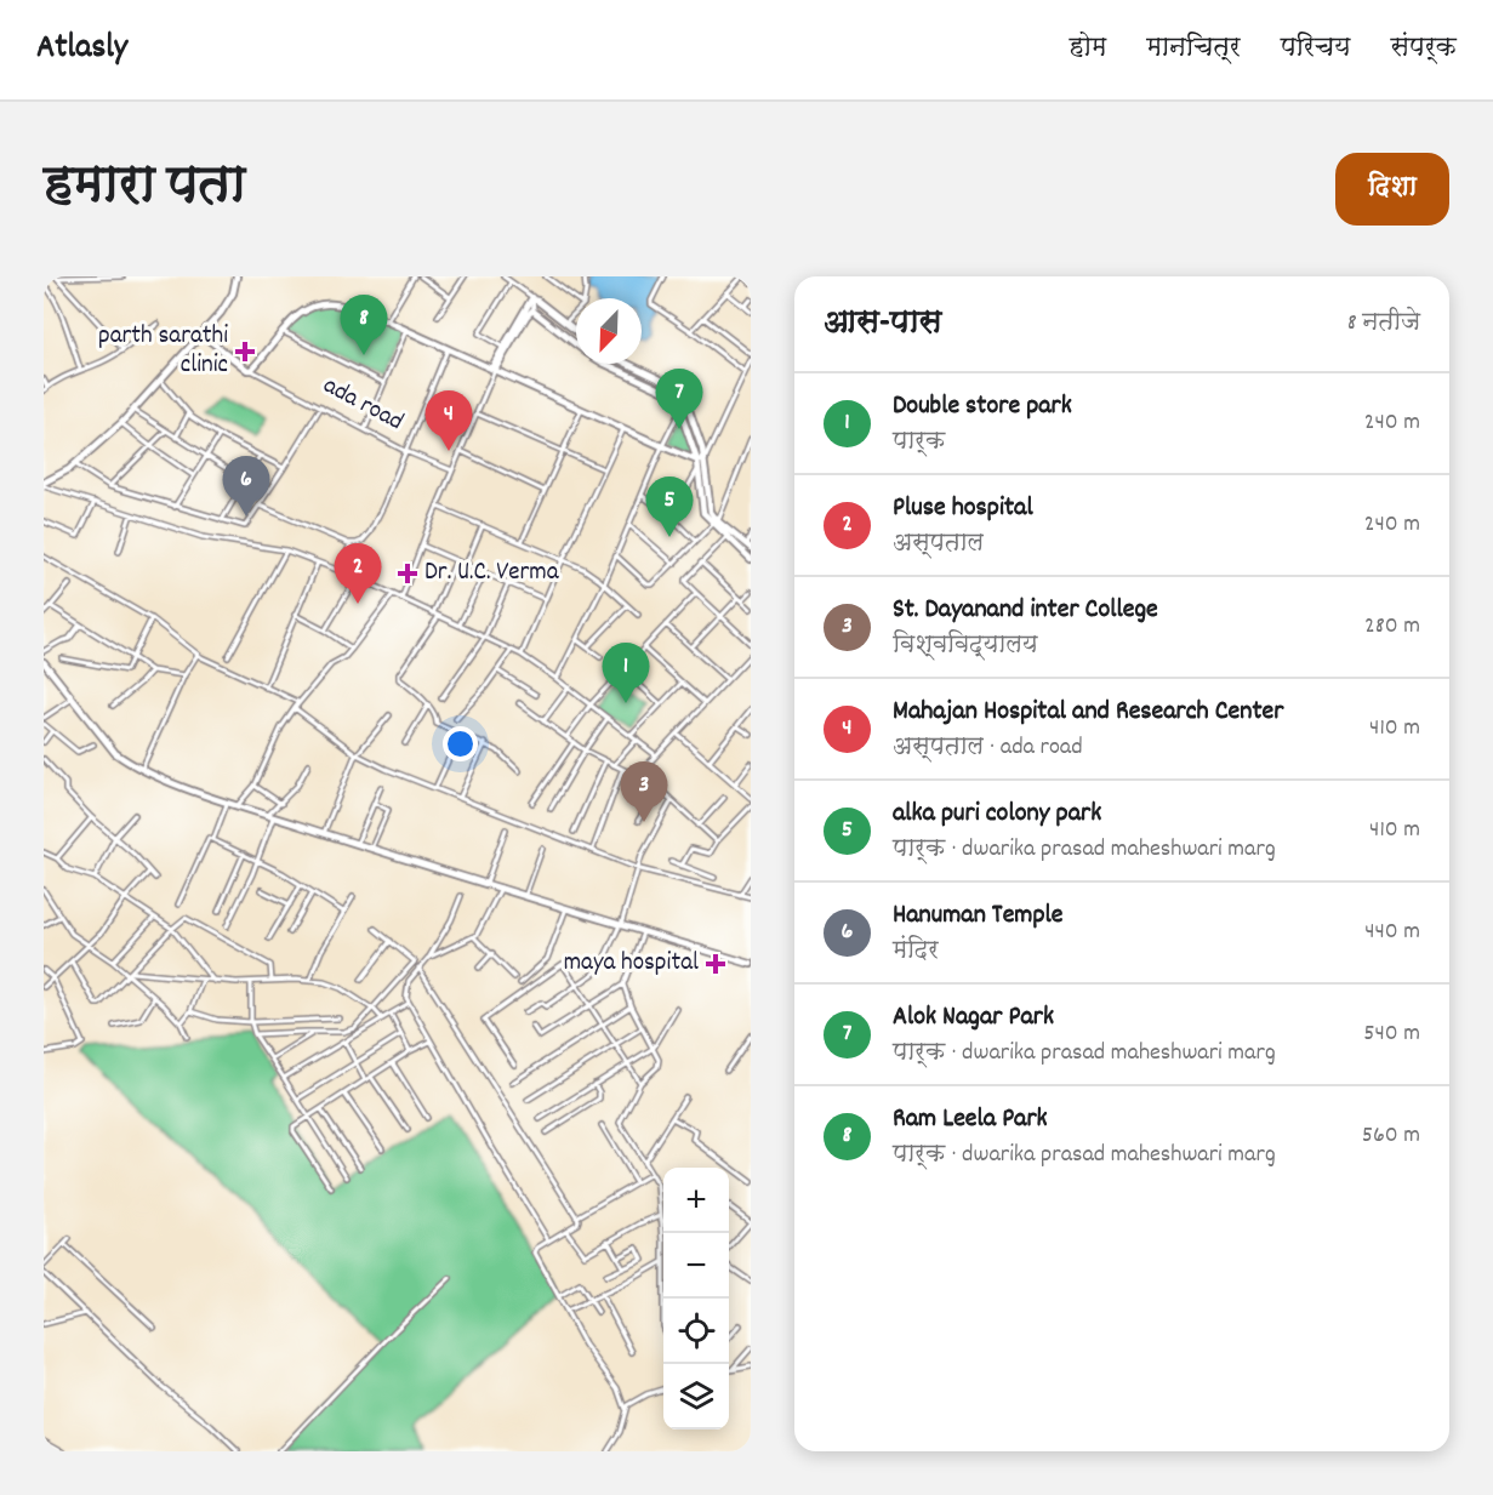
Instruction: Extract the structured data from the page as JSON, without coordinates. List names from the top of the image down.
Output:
{
  "streets": {
    "street": ["ada road"]
  },
  "places": {
    "health": ["parth sarathi clinic", "Dr. U.C. Verma", "maya hospital"]
  },
  "north": "bottom left",
  "page": {
    "header": "Atlasly",
    "nav": [
      "होम",
      "मानचित्र",
      "परिचय",
      "संपर्क"
    ],
    "title": "हमारा पता",
    "buttons": "दिशा",
    "heading": ["आस-पास", "8 नतीजे"],
    "pins": [
      "8",
      "7",
      "4",
      "6",
      "5",
      "2",
      "1",
      "3"
    ],
    "list": [
      {
        "mark": "1",
        "name": "Double store park",
        "note": "पार्क",
        "value": "240 m"
      },
      {
        "mark": "2",
        "name": "Pluse hospital",
        "note": "अस्पताल",
        "value": "240 m"
      },
      {
        "mark": "3",
        "name": "St. Dayanand inter College",
        "note": "विश्वविद्यालय",
        "value": "280 m"
      },
      {
        "mark": "4",
        "name": "Mahajan Hospital and Research Center",
        "note": "अस्पताल · ada road",
        "value": "410 m"
      },
      {
        "mark": "5",
        "name": "alka puri colony park",
        "note": "पार्क · dwarika prasad maheshwari marg",
        "value": "410 m"
      },
      {
        "mark": "6",
        "name": "Hanuman Temple",
        "note": "मंदिर",
        "value": "440 m"
      },
      {
        "mark": "7",
        "name": "Alok Nagar Park",
        "note": "पार्क · dwarika prasad maheshwari marg",
        "value": "540 m"
      },
      {
        "mark": "8",
        "name": "Ram Leela Park",
        "note": "पार्क · dwarika prasad maheshwari marg",
        "value": "560 m"
      }
    ],
    "map_buttons": ["+", "−"]
  }
}
